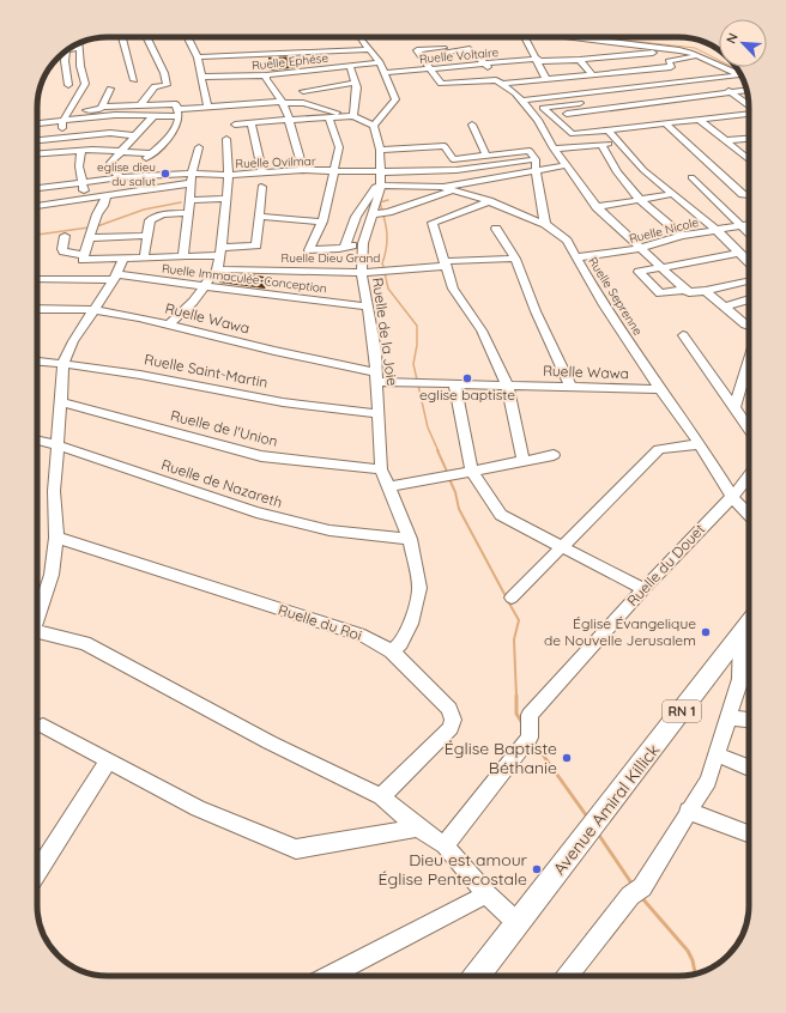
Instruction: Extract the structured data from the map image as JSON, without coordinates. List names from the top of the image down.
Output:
{
  "streets": {
    "main road": ["RN 1", "Avenue Amiral Killick"],
    "street": [
      "Ruelle Voltaire",
      "Ruelle Ephése",
      "Ruelle Ovilmar",
      "Ruelle Nicole",
      "Ruelle Dieu Grand",
      "Ruelle Immaculée-Conception",
      "Ruelle Seprenne",
      "Ruelle Wawa",
      "Ruelle de la Joie",
      "Ruelle Saint-Martin",
      "Ruelle de l'Union",
      "Ruelle de Nazareth",
      "Ruelle du Douet",
      "Ruelle du Roi"
    ]
  },
  "crossings": [
    ["Ruelle Ovilmar", "Ruelle de la Joie"],
    ["Ruelle Nicole", "Ruelle Seprenne"],
    ["Ruelle Dieu Grand", "Ruelle de la Joie"],
    ["Ruelle Immaculée-Conception", "Ruelle de la Joie"],
    ["Ruelle Seprenne", "Ruelle Wawa"],
    ["Ruelle Seprenne", "Ruelle de la Joie"],
    ["Ruelle Seprenne", "Ruelle du Douet"],
    ["Ruelle Wawa", "Ruelle de la Joie"],
    ["Ruelle de la Joie", "Ruelle Saint-Martin"],
    ["Ruelle de la Joie", "Ruelle de l'Union"],
    ["Ruelle de la Joie", "Ruelle de Nazareth"],
    ["Ruelle de la Joie", "Ruelle du Roi"]
  ],
  "places": [
    "eglise dieu du salut",
    "eglise baptiste",
    "Église Évangelique de Nouvelle Jerusalem",
    "Église Baptiste Béthanie",
    "Dieu est amour Église Pentecostale"
  ],
  "north": "top left"
}
